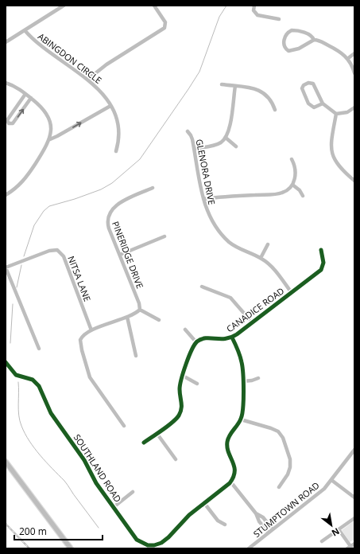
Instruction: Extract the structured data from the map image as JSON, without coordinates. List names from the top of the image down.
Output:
{
  "streets": {
    "street": [
      "ABINGDON CIRCLE",
      "GLENORA DRIVE",
      "PINERIDGE DRIVE",
      "NITSA LANE",
      "CANADICE ROAD",
      "SOUTHLAND ROAD",
      "STUMPTOWN ROAD"
    ]
  },
  "crossings": [
    ["GLENORA DRIVE", "CANADICE ROAD"]
  ],
  "scale_bar": "200 m",
  "north": "bottom right"
}
